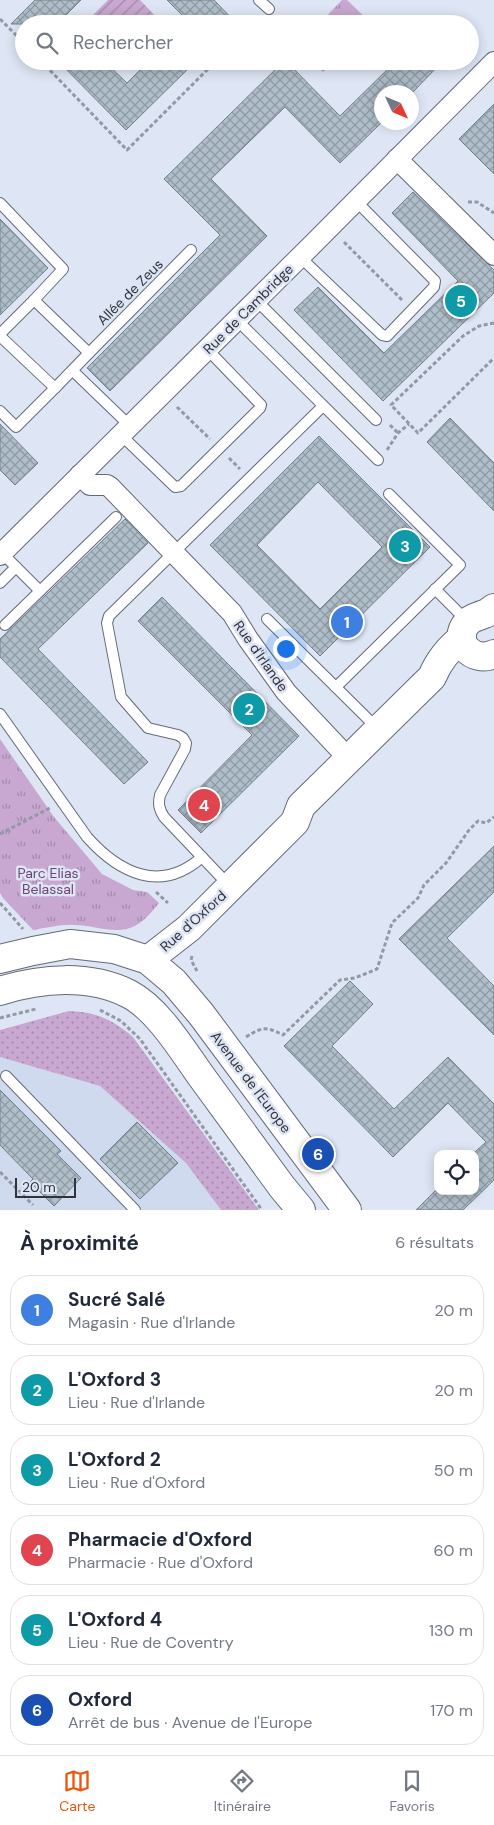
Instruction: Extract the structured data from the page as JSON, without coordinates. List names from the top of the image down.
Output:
{
  "streets": {
    "main road": ["Rue d'Oxford", "Avenue de l'Europe"],
    "street": ["Rue de Cambridge", "Rue d'Irlande"],
    "lane": ["Allée de Zeus"]
  },
  "crossings": [
    ["Rue de Cambridge", "Rue d'Irlande"],
    ["Rue d'Irlande", "Rue d'Oxford"],
    ["Rue d'Oxford", "Avenue de l'Europe"]
  ],
  "parks": ["Parc Elias Belassal"],
  "scale_bar": "20 m",
  "north": "bottom right",
  "page": {
    "search": "Rechercher",
    "pins": [
      "5",
      "3",
      "1",
      "2",
      "4",
      "6"
    ],
    "scale": "20 m",
    "heading": ["À proximité", "6 résultats"],
    "list": [
      {
        "mark": "1",
        "name": "Sucré Salé",
        "note": "Magasin · Rue d'Irlande",
        "value": "20 m"
      },
      {
        "mark": "2",
        "name": "L'Oxford 3",
        "note": "Lieu · Rue d'Irlande",
        "value": "20 m"
      },
      {
        "mark": "3",
        "name": "L'Oxford 2",
        "note": "Lieu · Rue d'Oxford",
        "value": "50 m"
      },
      {
        "mark": "4",
        "name": "Pharmacie d'Oxford",
        "note": "Pharmacie · Rue d'Oxford",
        "value": "60 m"
      },
      {
        "mark": "5",
        "name": "L'Oxford 4",
        "note": "Lieu · Rue de Coventry",
        "value": "130 m"
      },
      {
        "mark": "6",
        "name": "Oxford",
        "note": "Arrêt de bus · Avenue de l'Europe",
        "value": "170 m"
      }
    ],
    "nav": ["Carte", "Itinéraire", "Favoris"]
  }
}
